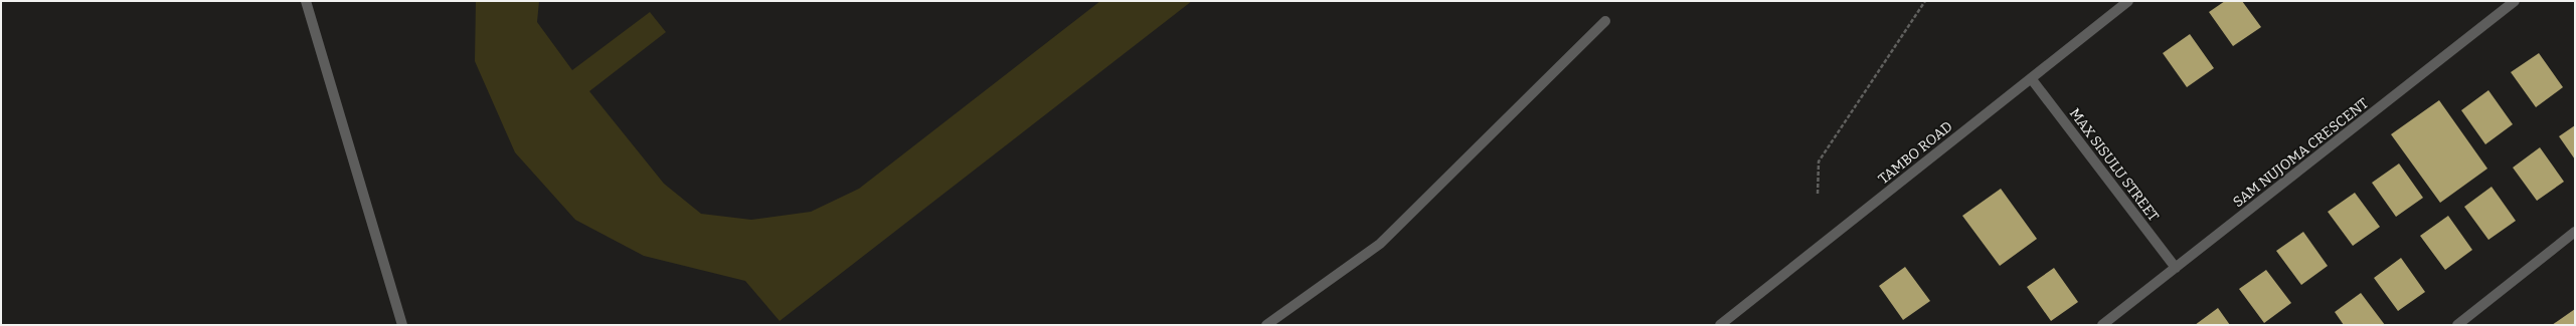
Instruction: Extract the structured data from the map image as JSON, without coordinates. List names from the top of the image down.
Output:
{
  "streets": {
    "street": ["TAMBO ROAD", "SAM NUJOMA CRESCENT", "MAX SISULU STREET"]
  },
  "crossings": [
    ["TAMBO ROAD", "MAX SISULU STREET"],
    ["SAM NUJOMA CRESCENT", "MAX SISULU STREET"]
  ]
}
